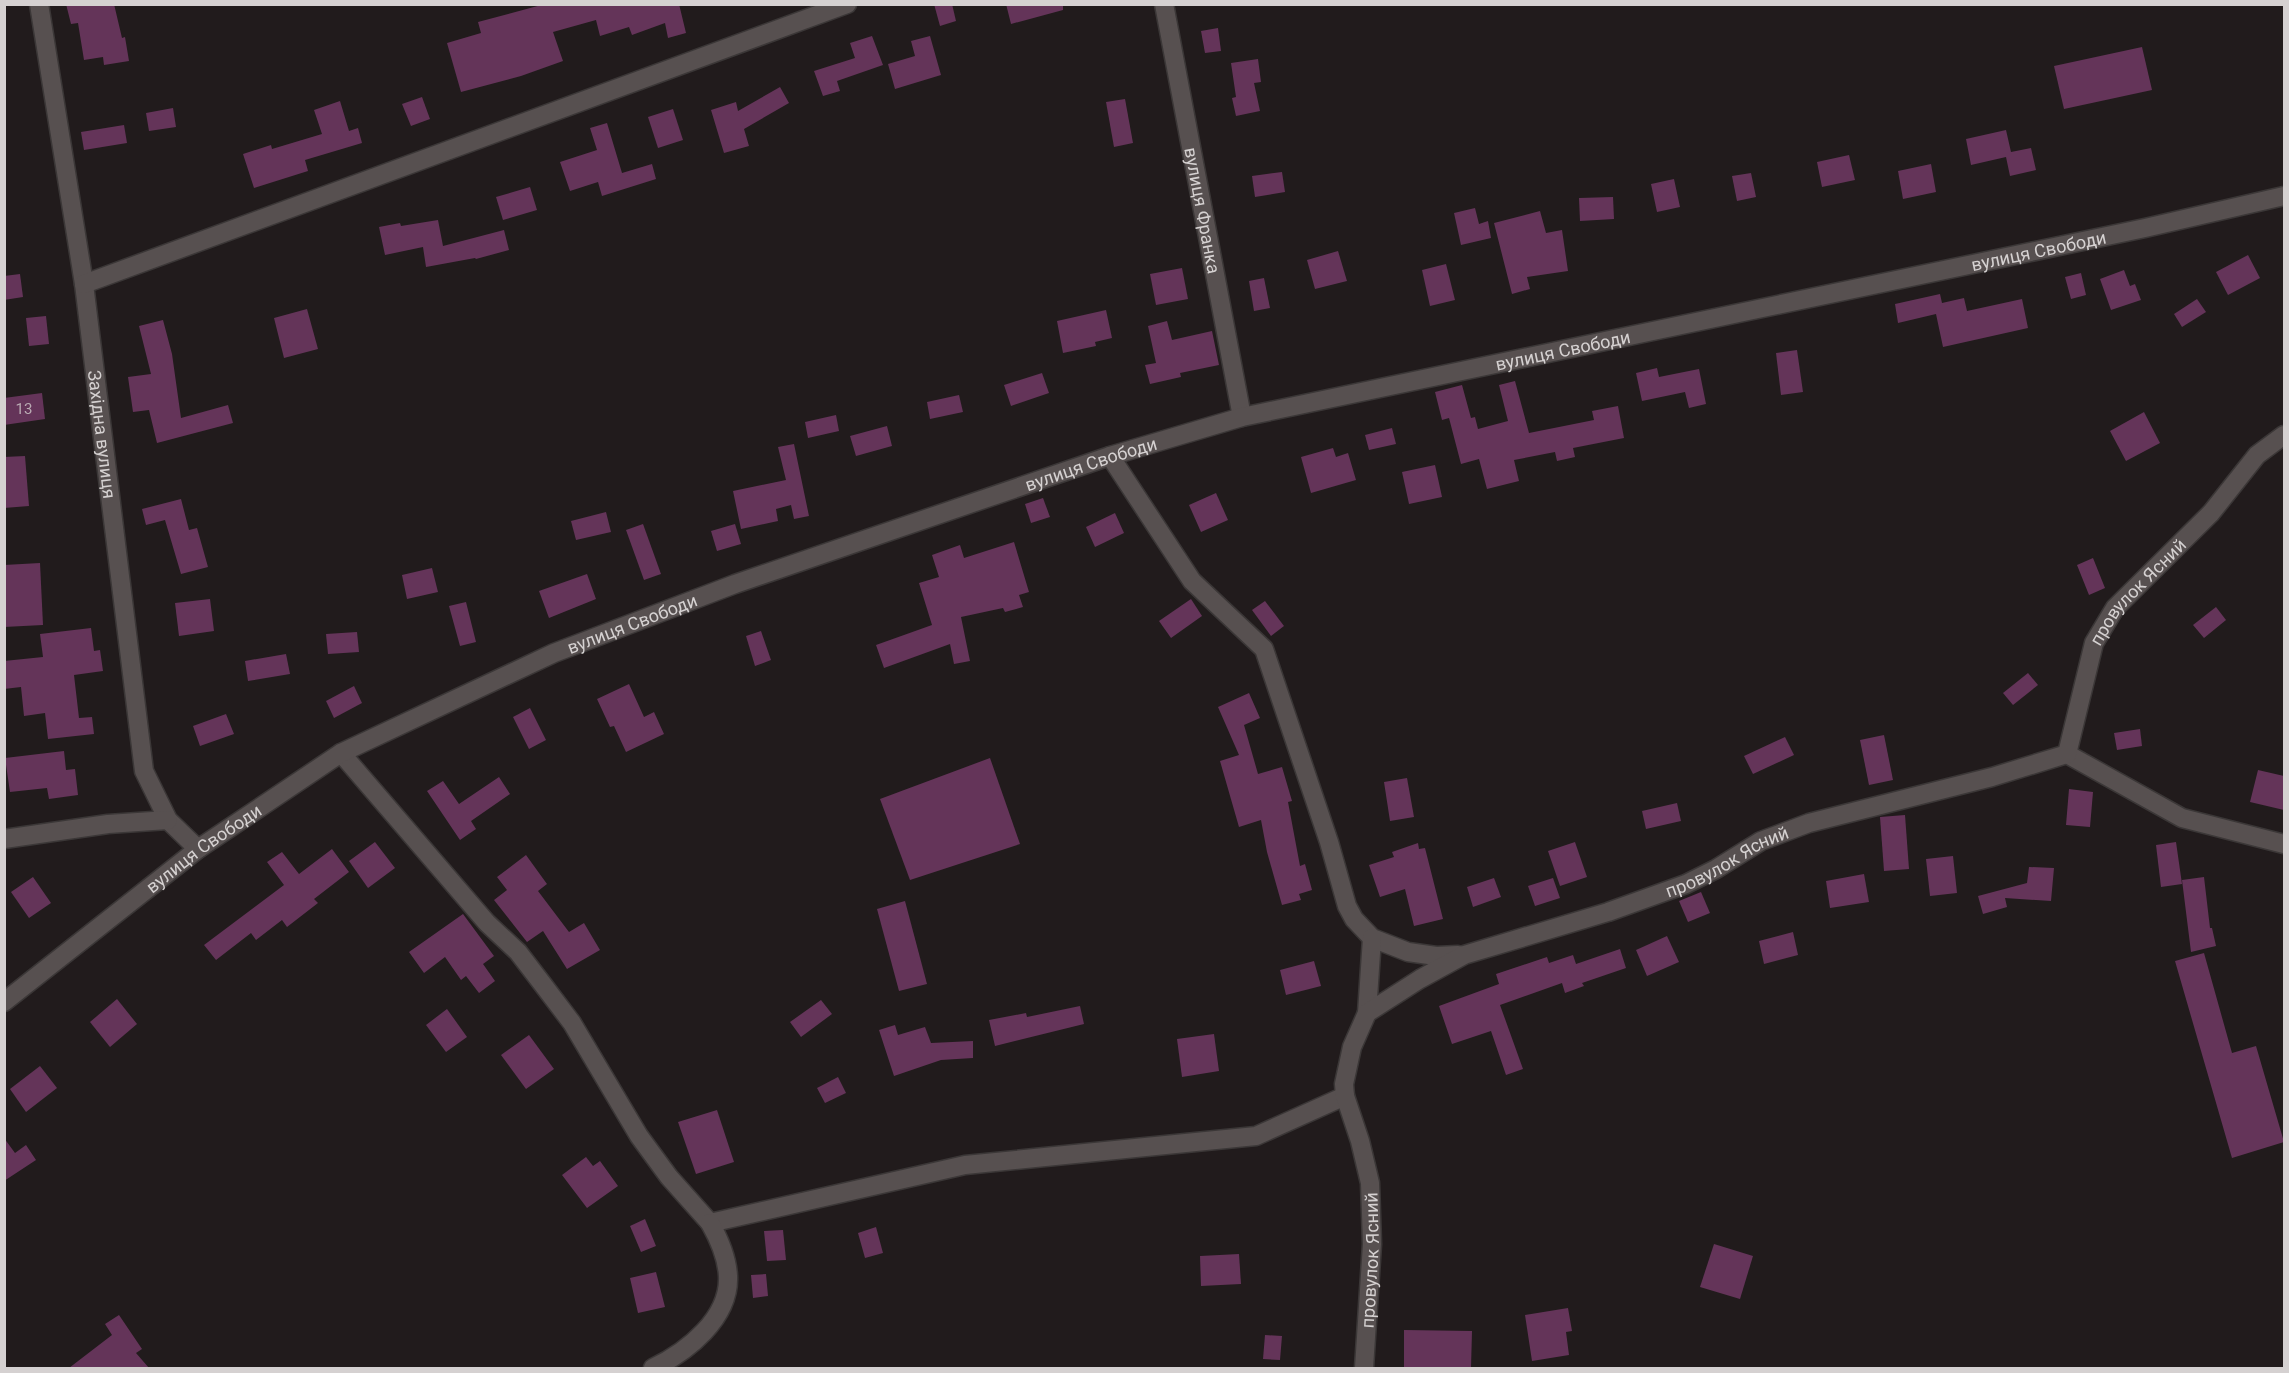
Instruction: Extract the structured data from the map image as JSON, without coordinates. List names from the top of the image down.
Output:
{
  "streets": {
    "street": [
      "вулиця Франка",
      "вулиця Свободи",
      "Західна вулиця",
      "провулок Ясний"
    ]
  },
  "crossings": [
    ["вулиця Франка", "вулиця Свободи"],
    ["вулиця Свободи", "Західна вулиця"]
  ],
  "house_numbers": ["13"]
}
